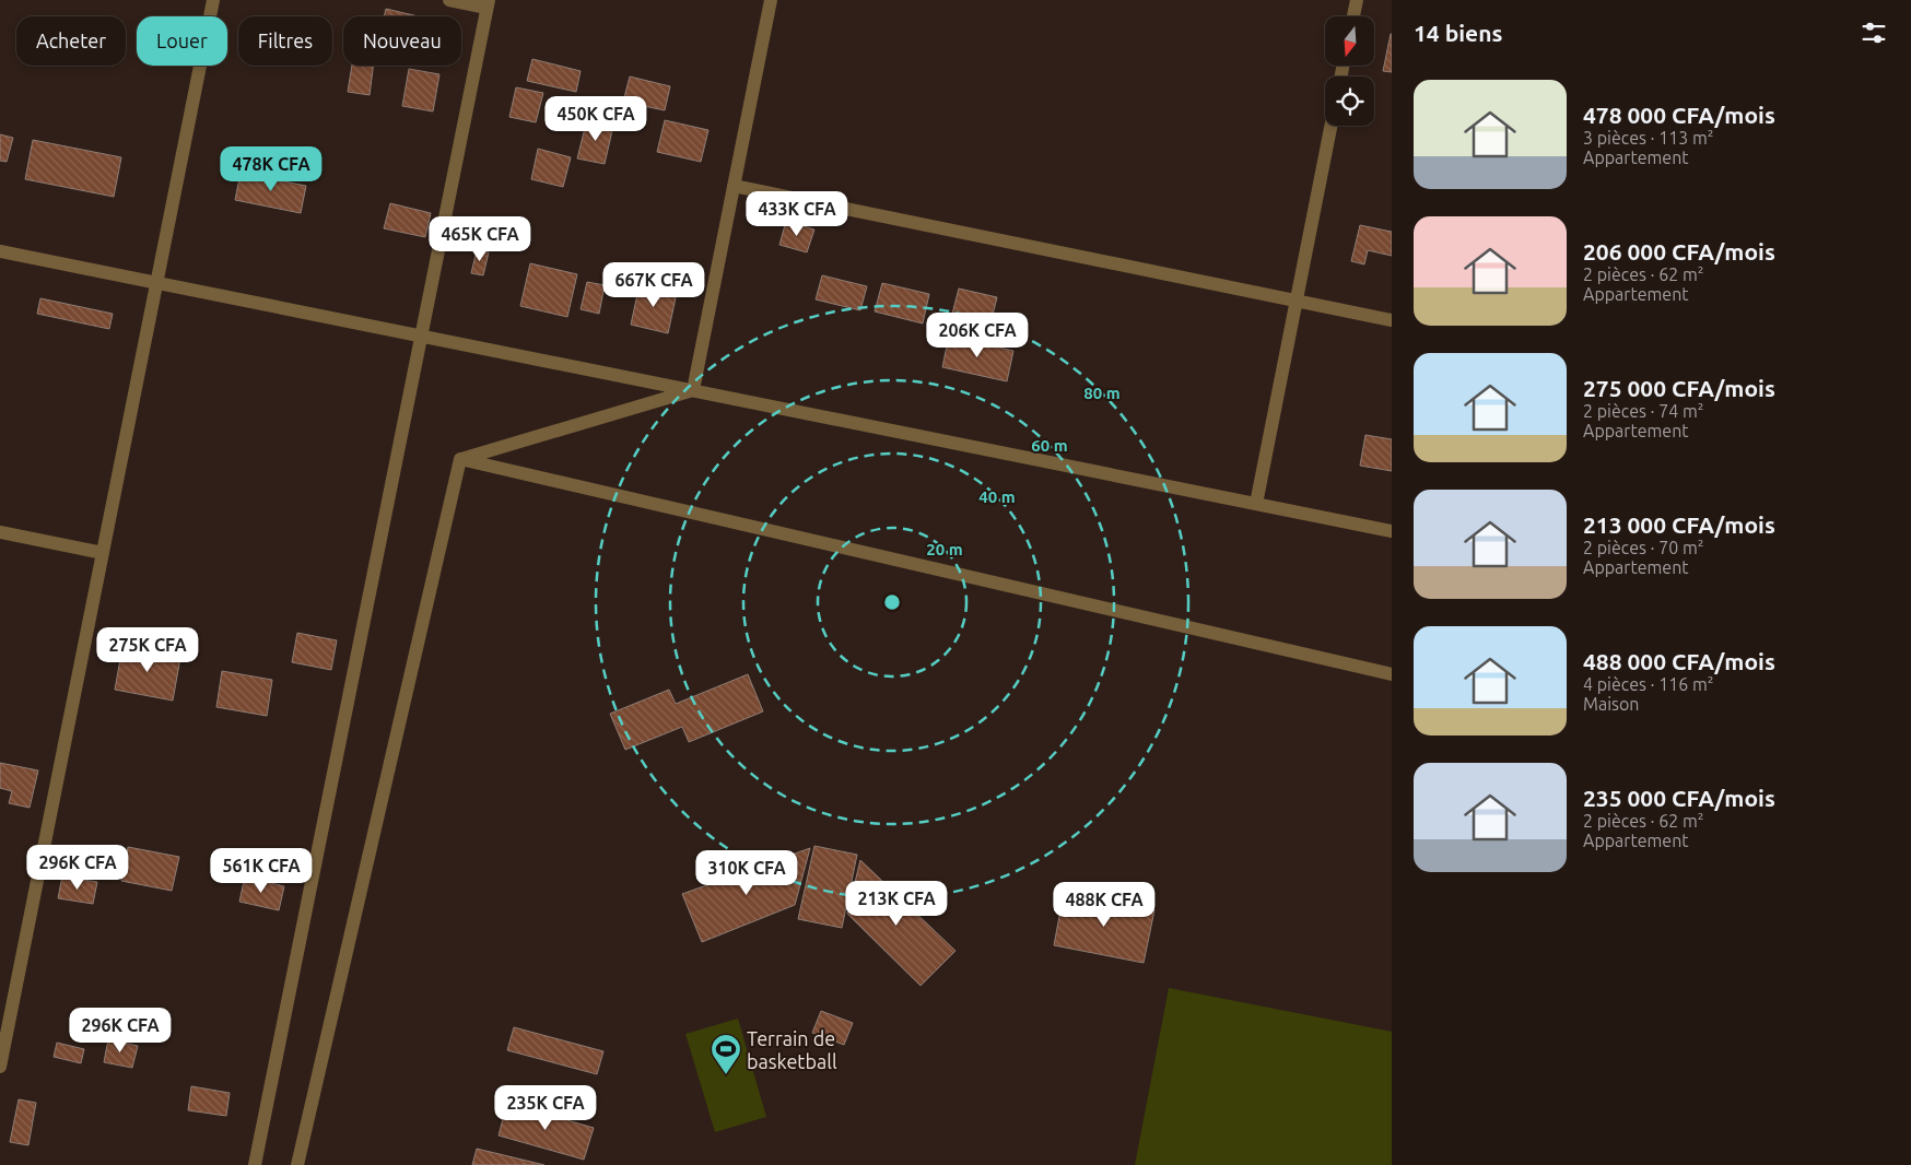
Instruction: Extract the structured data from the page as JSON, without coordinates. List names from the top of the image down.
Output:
{
  "places": {
    "sports": ["Terrain de basketball"]
  },
  "north": "bottom",
  "page": {
    "heading": "14 biens",
    "chip": [
      "Acheter",
      "Louer",
      "Filtres",
      "Nouveau"
    ],
    "list": [
      {
        "name": "478 000 CFA/mois",
        "note": "3 pièces · 113 m² · Appartement"
      },
      {
        "name": "206 000 CFA/mois",
        "note": "2 pièces · 62 m² · Appartement"
      },
      {
        "name": "275 000 CFA/mois",
        "note": "2 pièces · 74 m² · Appartement"
      },
      {
        "name": "213 000 CFA/mois",
        "note": "2 pièces · 70 m² · Appartement"
      },
      {
        "name": "488 000 CFA/mois",
        "note": "4 pièces · 116 m² · Maison"
      },
      {
        "name": "235 000 CFA/mois",
        "note": "2 pièces · 62 m² · Appartement"
      }
    ],
    "price": [
      "450K CFA",
      "478K CFA",
      "433K CFA",
      "465K CFA",
      "667K CFA",
      "206K CFA",
      "275K CFA",
      "296K CFA",
      "561K CFA",
      "310K CFA",
      "213K CFA",
      "488K CFA",
      "296K CFA",
      "235K CFA"
    ]
  },
  "rings": [
    "80 m",
    "60 m",
    "40 m",
    "20 m"
  ]
}
